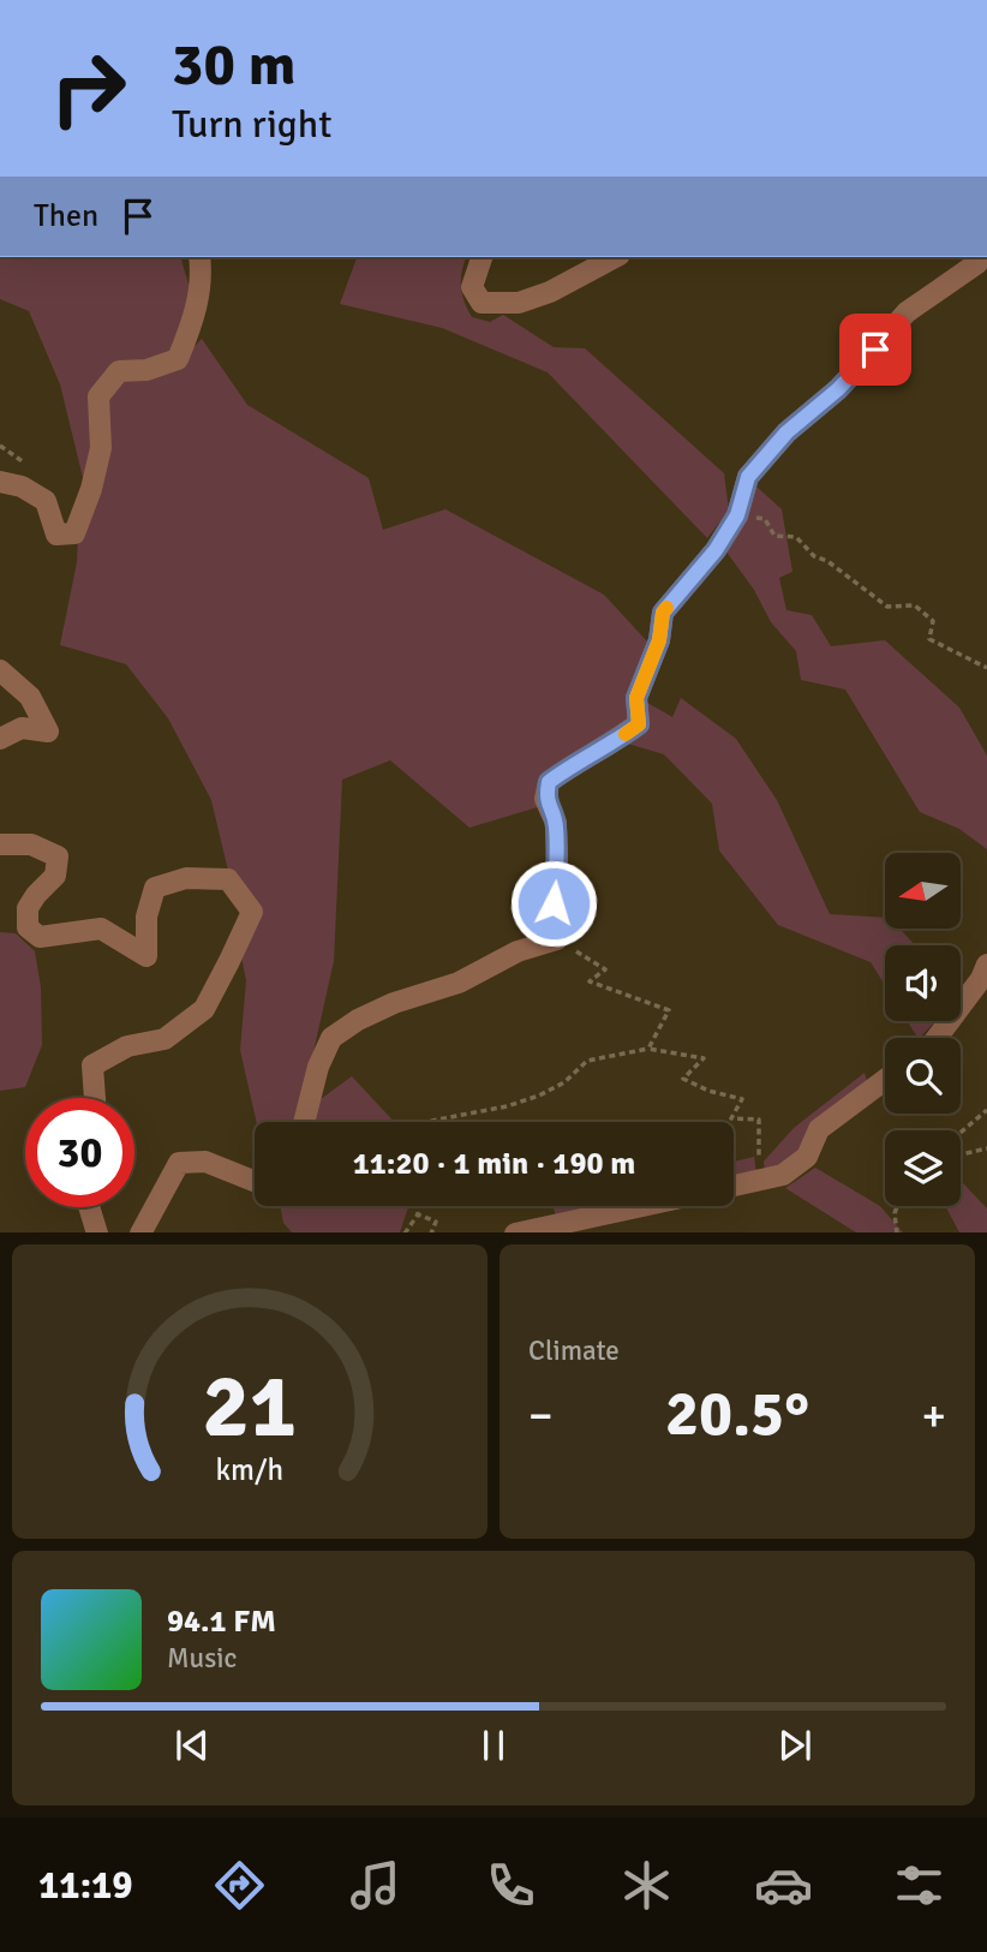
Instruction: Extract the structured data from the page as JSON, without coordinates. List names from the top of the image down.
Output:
{
  "north": "left",
  "page": {
    "turn": ["30 m", "Turn right"],
    "then": "Then",
    "limit": "30",
    "trip": "11:20 · 1 min · 190 m",
    "tile": "Climate",
    "heat": ["−", "20.5°", "+"],
    "song": ["94.1 FM", "Music"],
    "tabs": "11:19",
    "gauge": ["21", "km/h"]
  }
}
